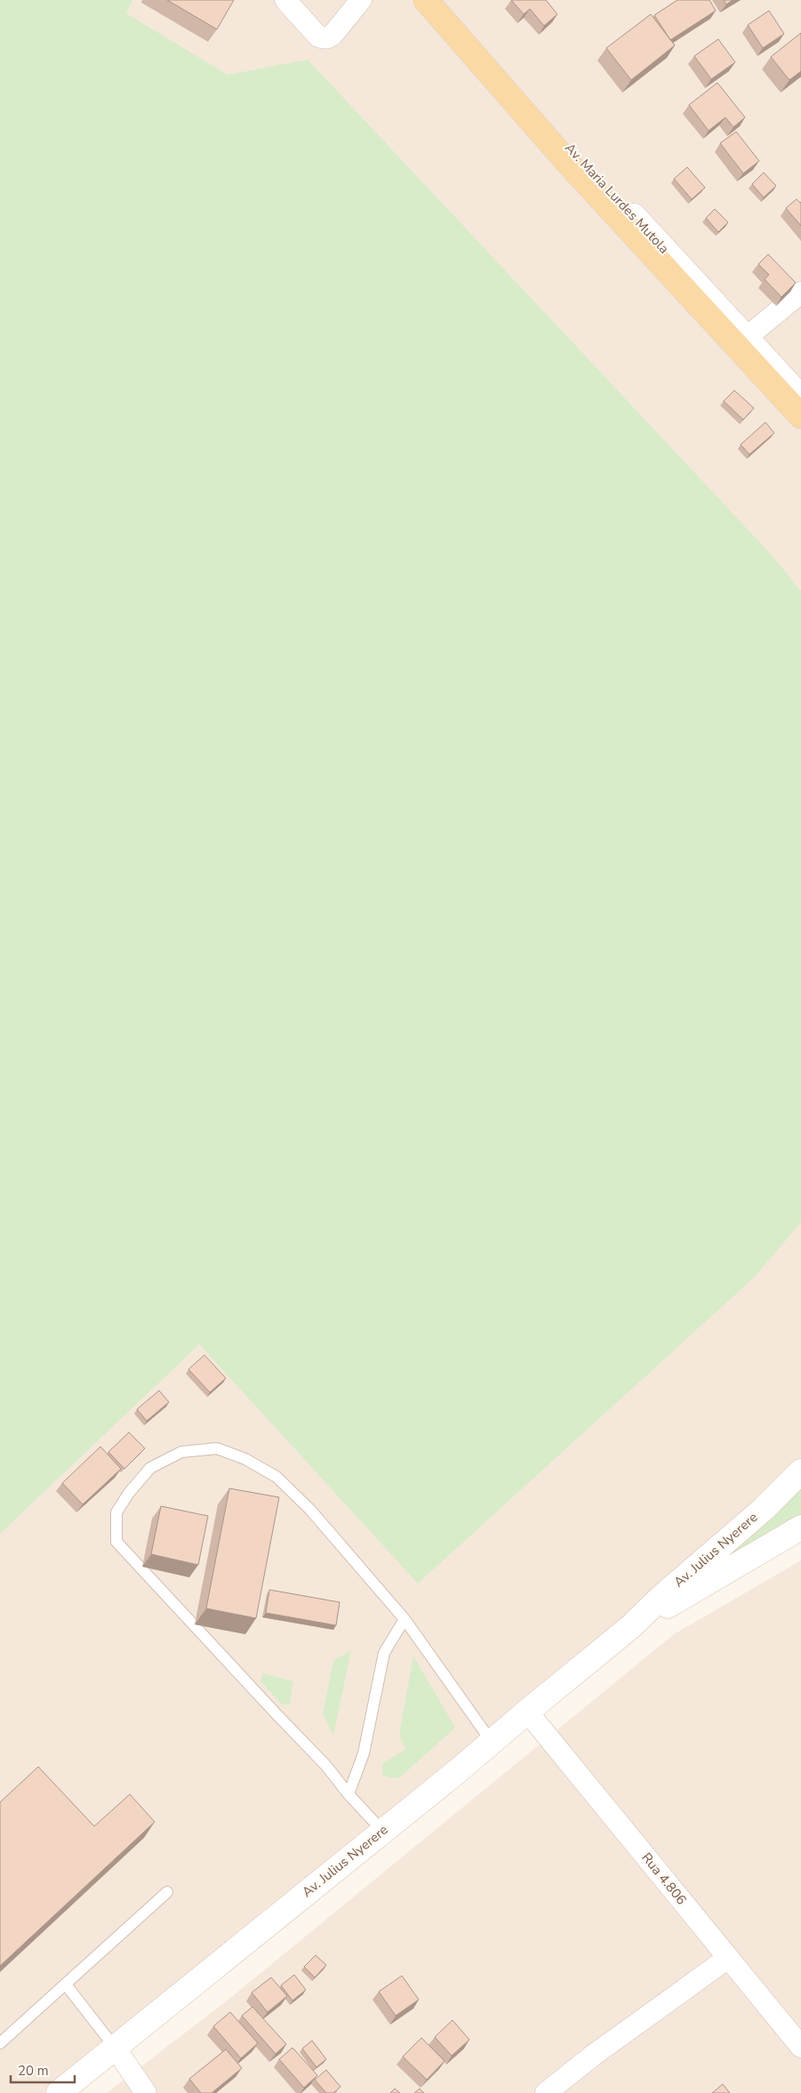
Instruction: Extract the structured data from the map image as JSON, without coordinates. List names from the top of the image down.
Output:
{
  "streets": {
    "main road": ["Av. Maria Lurdes Mutola", "Av. Julius Nyerere"],
    "street": ["Rua 4.806"]
  },
  "crossings": [
    ["Av. Julius Nyerere", "Rua 4.806"]
  ],
  "scale_bar": "20 m"
}
